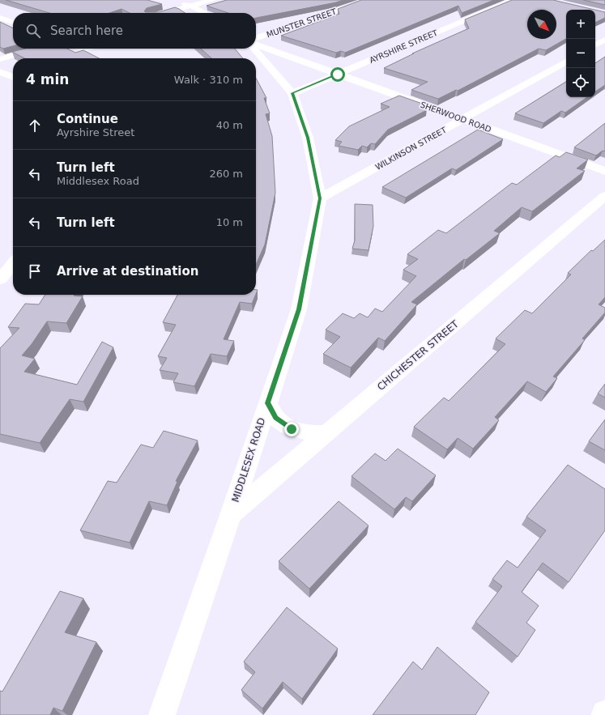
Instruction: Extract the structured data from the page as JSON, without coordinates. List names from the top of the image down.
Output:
{
  "streets": {
    "street": [
      "MUNSTER STREET",
      "AYRSHIRE STREET",
      "SHERWOOD ROAD",
      "WILKINSON STREET",
      "CHICHESTER STREET",
      "MIDDLESEX ROAD"
    ]
  },
  "crossings": [
    ["AYRSHIRE STREET", "SHERWOOD ROAD"],
    ["AYRSHIRE STREET", "MIDDLESEX ROAD"],
    ["SHERWOOD ROAD", "WILKINSON STREET"],
    ["WILKINSON STREET", "MIDDLESEX ROAD"],
    ["CHICHESTER STREET", "MIDDLESEX ROAD"]
  ],
  "north": "bottom right",
  "page": {
    "map_buttons": ["+", "−"],
    "search": "Search here",
    "heading": ["4 min", "Walk · 310 m"],
    "list": [
      ["Continue", "Ayrshire Street", "40 m"],
      ["Turn left", "Middlesex Road", "260 m"],
      ["Turn left", "10 m"],
      "Arrive at destination"
    ]
  }
}
